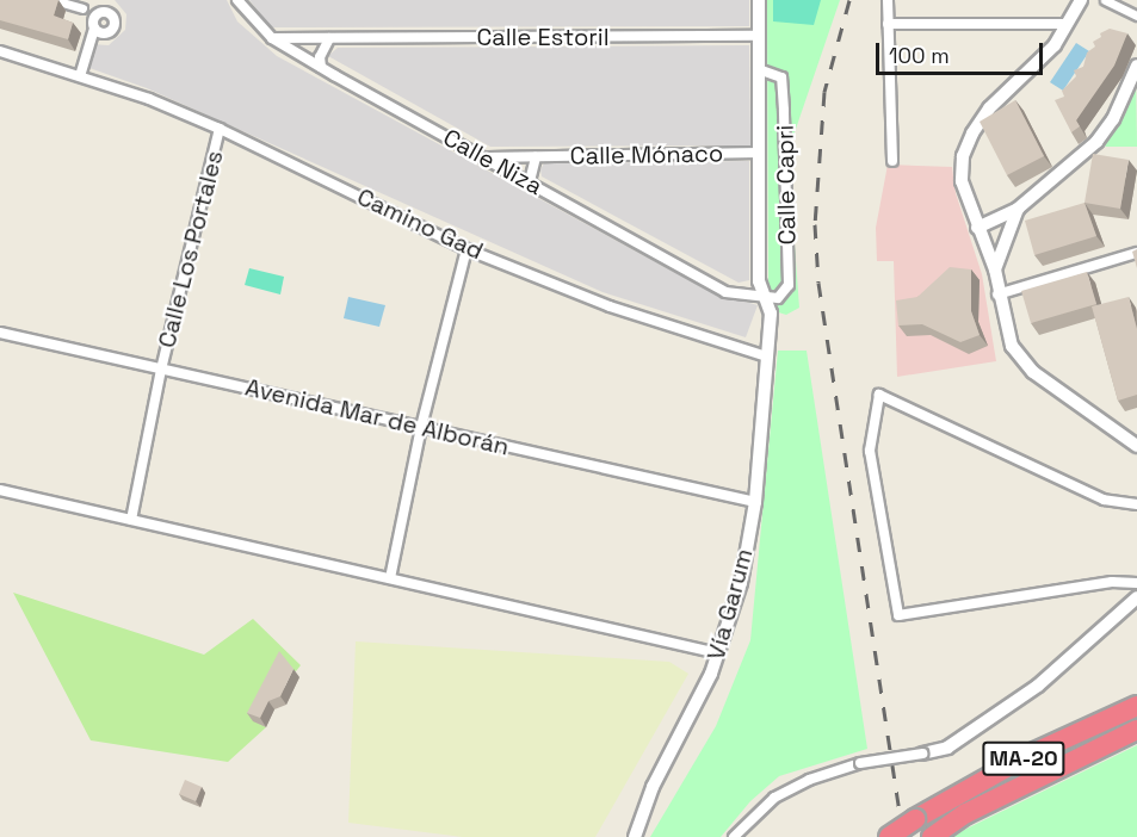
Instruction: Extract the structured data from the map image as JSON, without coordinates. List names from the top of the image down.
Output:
{
  "streets": {
    "highway": ["MA-20"],
    "street": [
      "Calle Estoril",
      "Calle Mónaco",
      "Calle Niza",
      "Calle Capri",
      "Camino Gad",
      "Calle Los Portales",
      "Avenida Mar de Alborán",
      "Vía Garum"
    ]
  },
  "crossings": [
    ["Calle Estoril", "Calle Niza"],
    ["Calle Estoril", "Calle Capri"],
    ["Calle Mónaco", "Calle Niza"],
    ["Calle Mónaco", "Calle Capri"],
    ["Calle Niza", "Calle Capri"],
    ["Calle Capri", "Camino Gad"],
    ["Calle Capri", "Vía Garum"],
    ["Camino Gad", "Calle Los Portales"],
    ["Camino Gad", "Vía Garum"],
    ["Calle Los Portales", "Avenida Mar de Alborán"],
    ["Avenida Mar de Alborán", "Vía Garum"]
  ],
  "scale_bar": "100 m"
}
